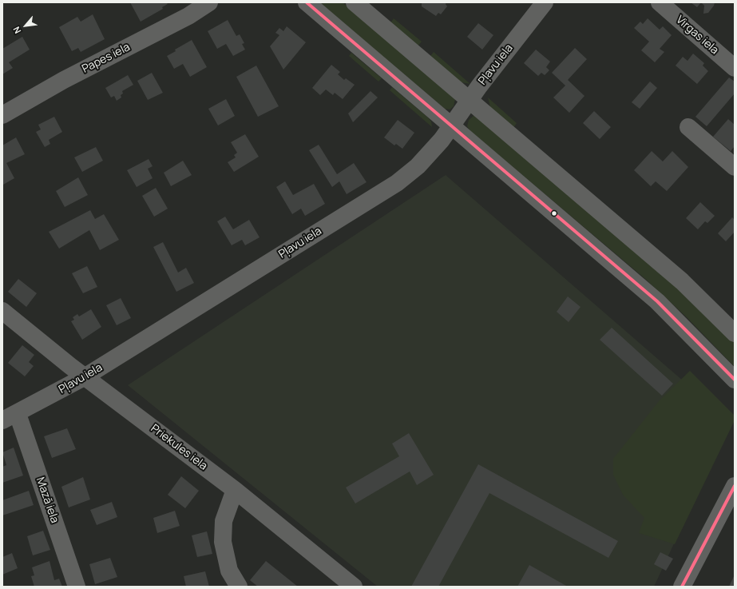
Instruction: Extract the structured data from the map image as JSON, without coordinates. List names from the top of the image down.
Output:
{
  "streets": {
    "street": [
      "Virgas iela",
      "Papes iela",
      "Pļavu iela",
      "Priekules iela",
      "Mazā iela"
    ]
  },
  "crossings": [
    ["Pļavu iela", "Priekules iela"],
    ["Pļavu iela", "Mazā iela"]
  ],
  "north": "bottom left"
}
